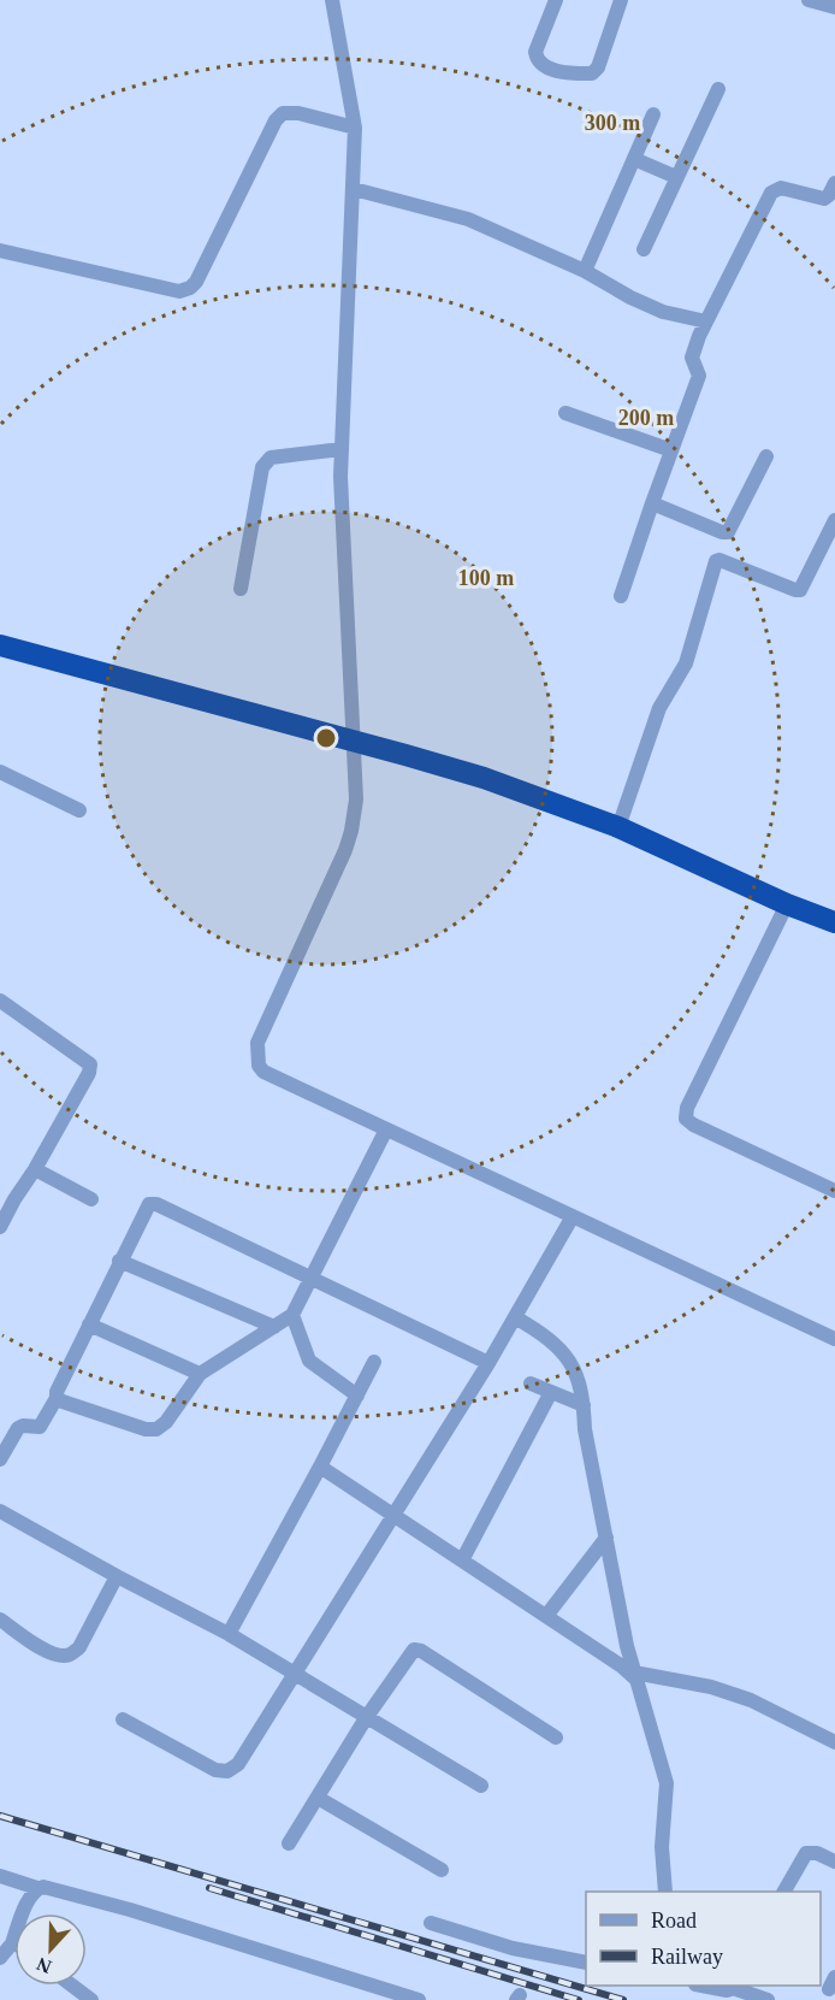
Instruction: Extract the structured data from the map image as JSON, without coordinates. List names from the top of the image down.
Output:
{
  "legend": ["Road", "Railway"],
  "north": "bottom",
  "rings": ["300 m", "200 m", "100 m"]
}
